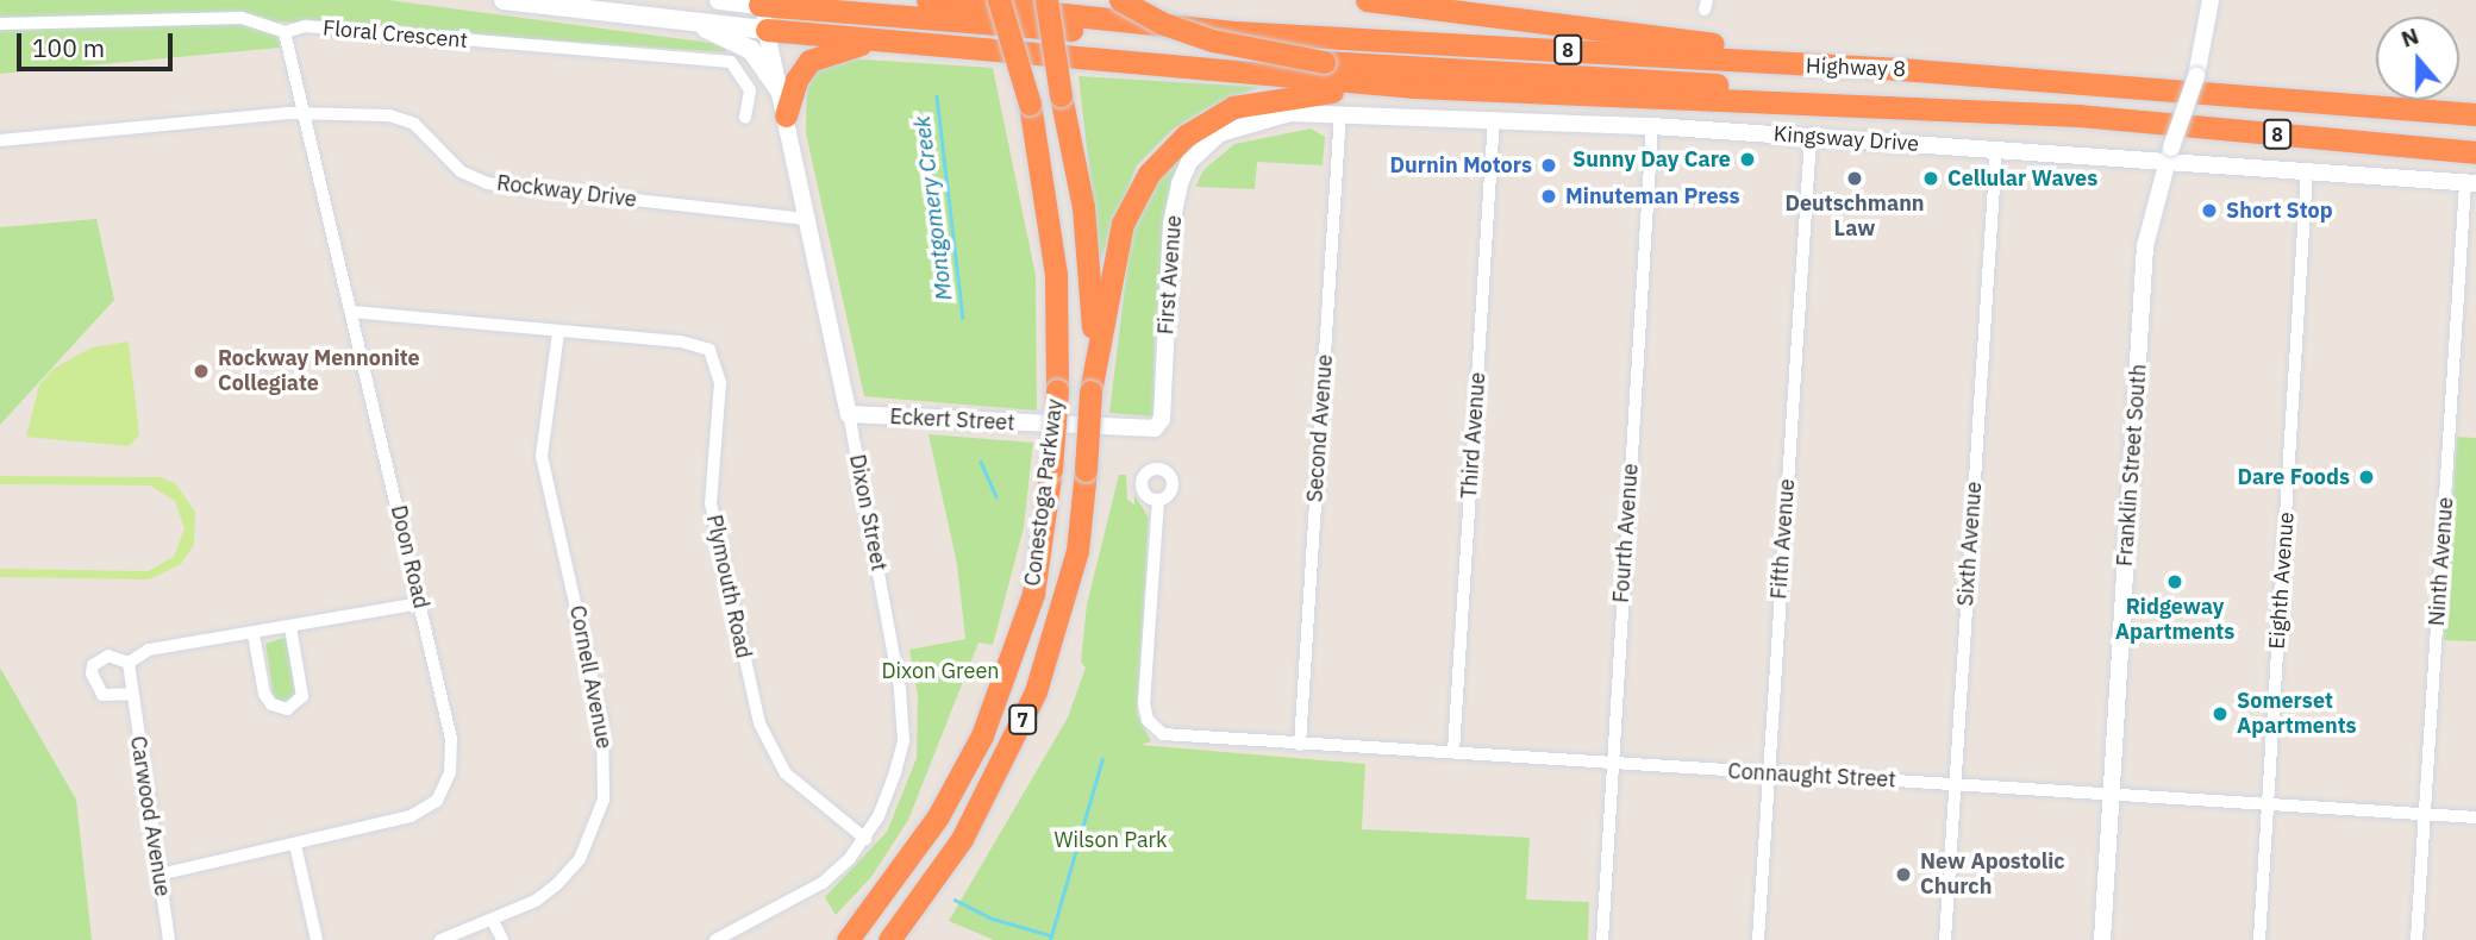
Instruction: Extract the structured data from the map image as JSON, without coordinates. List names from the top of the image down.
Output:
{
  "streets": {
    "highway": [
      "8",
      "Highway 8",
      "Conestoga Parkway",
      "7"
    ],
    "street": [
      "Floral Crescent",
      "Kingsway Drive",
      "Rockway Drive",
      "First Avenue",
      "Eckert Street",
      "Second Avenue",
      "Third Avenue",
      "Franklin Street South",
      "Dixon Street",
      "Fourth Avenue",
      "Fifth Avenue",
      "Sixth Avenue",
      "Doon Road",
      "Ninth Avenue",
      "Eighth Avenue",
      "Plymouth Road",
      "Cornell Avenue",
      "Connaught Street",
      "Carwood Avenue"
    ]
  },
  "crossings": [
    ["Floral Crescent", "Doon Road"],
    ["Kingsway Drive", "First Avenue"],
    ["Kingsway Drive", "Second Avenue"],
    ["Kingsway Drive", "Third Avenue"],
    ["Kingsway Drive", "Franklin Street South"],
    ["Kingsway Drive", "Fourth Avenue"],
    ["Kingsway Drive", "Fifth Avenue"],
    ["Kingsway Drive", "Sixth Avenue"],
    ["Kingsway Drive", "Ninth Avenue"],
    ["Kingsway Drive", "Eighth Avenue"],
    ["Rockway Drive", "Dixon Street"],
    ["Rockway Drive", "Doon Road"],
    ["First Avenue", "Eckert Street"],
    ["Eckert Street", "Dixon Street"],
    ["Second Avenue", "Connaught Street"],
    ["Third Avenue", "Connaught Street"],
    ["Franklin Street South", "Connaught Street"],
    ["Dixon Street", "Plymouth Road"],
    ["Fourth Avenue", "Connaught Street"],
    ["Fifth Avenue", "Connaught Street"],
    ["Sixth Avenue", "Connaught Street"],
    ["Doon Road", "Plymouth Road"],
    ["Doon Road", "Carwood Avenue"],
    ["Ninth Avenue", "Connaught Street"],
    ["Eighth Avenue", "Connaught Street"],
    ["Plymouth Road", "Cornell Avenue"]
  ],
  "water": ["Montgomery Creek"],
  "parks": ["Dixon Green", "Wilson Park"],
  "places": [
    "Sunny Day Care",
    "Durnin Motors",
    "Deutschmann Law",
    "Cellular Waves",
    "Minuteman Press",
    "Short Stop",
    "Rockway Mennonite Collegiate",
    "Dare Foods",
    "Ridgeway Apartments",
    "Somerset Apartments",
    "New Apostolic Church"
  ],
  "scale_bar": "100 m",
  "north": "top"
}
